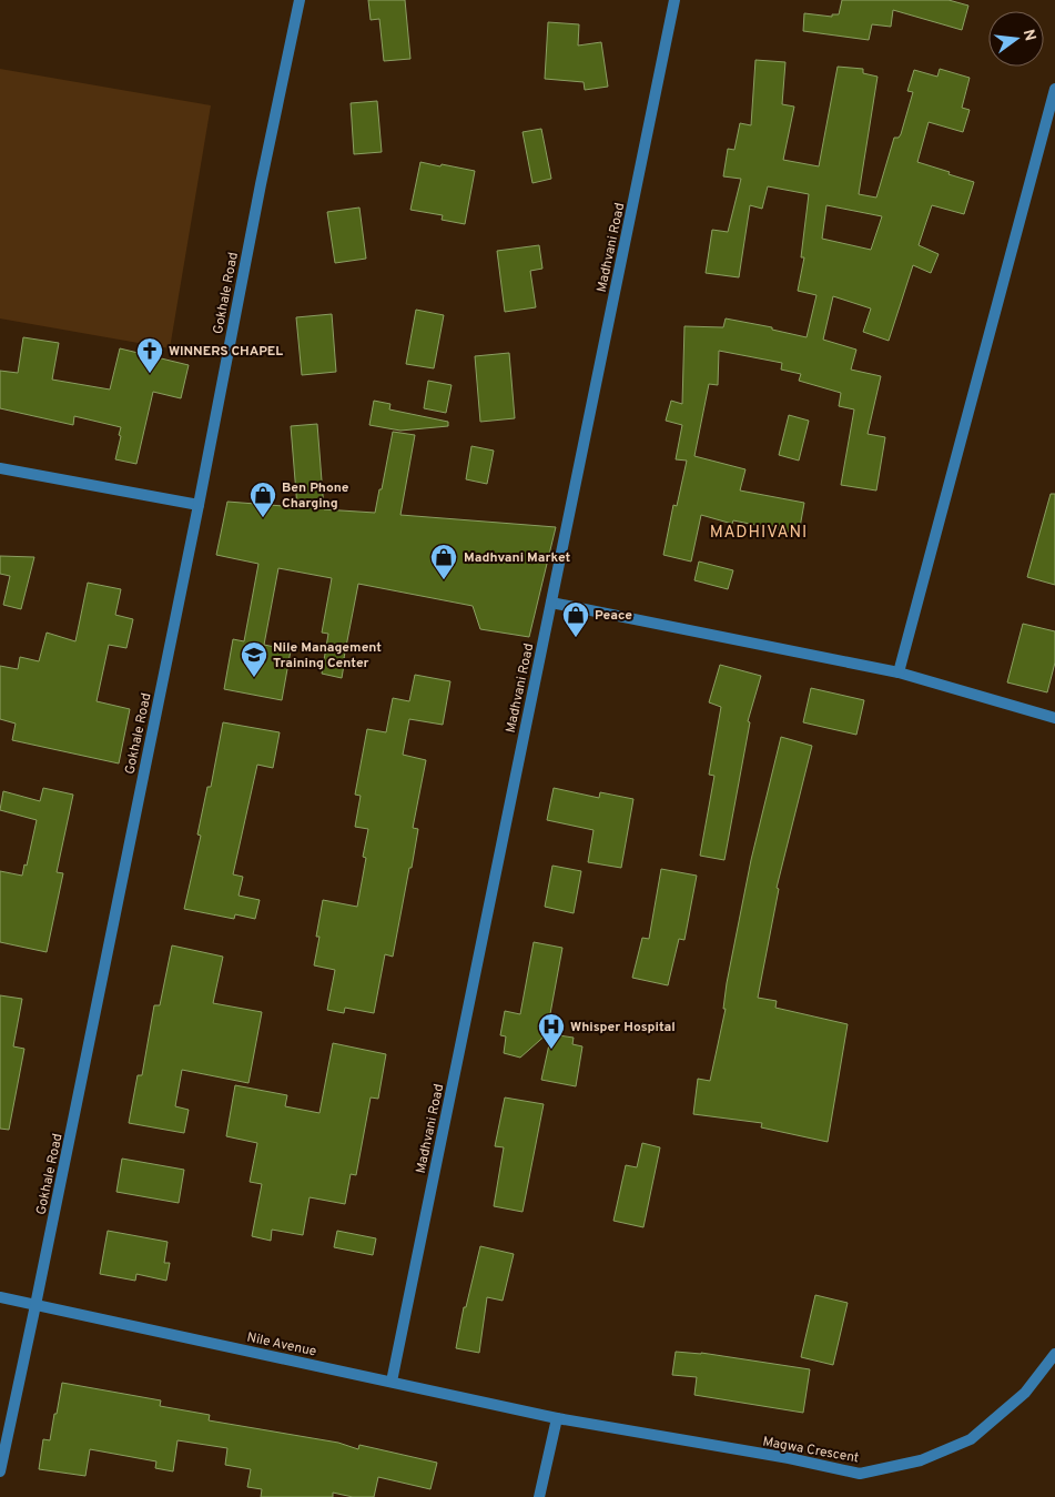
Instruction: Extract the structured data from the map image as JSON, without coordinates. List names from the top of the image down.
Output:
{
  "streets": {
    "street": [
      "Madhvani Road",
      "Gokhale Road",
      "Nile Avenue",
      "Magwa Crescent"
    ]
  },
  "crossings": [
    ["Madhvani Road", "Nile Avenue"],
    ["Gokhale Road", "Nile Avenue"],
    ["Nile Avenue", "Magwa Crescent"]
  ],
  "districts": ["MADHIVANI"],
  "places": {
    "church": ["WINNERS CHAPEL"],
    "shop": ["Ben Phone Charging", "Madhvani Market", "Peace"],
    "school or university": ["Nile Management Training Center"],
    "hospital": ["Whisper Hospital"]
  },
  "north": "right"
}
